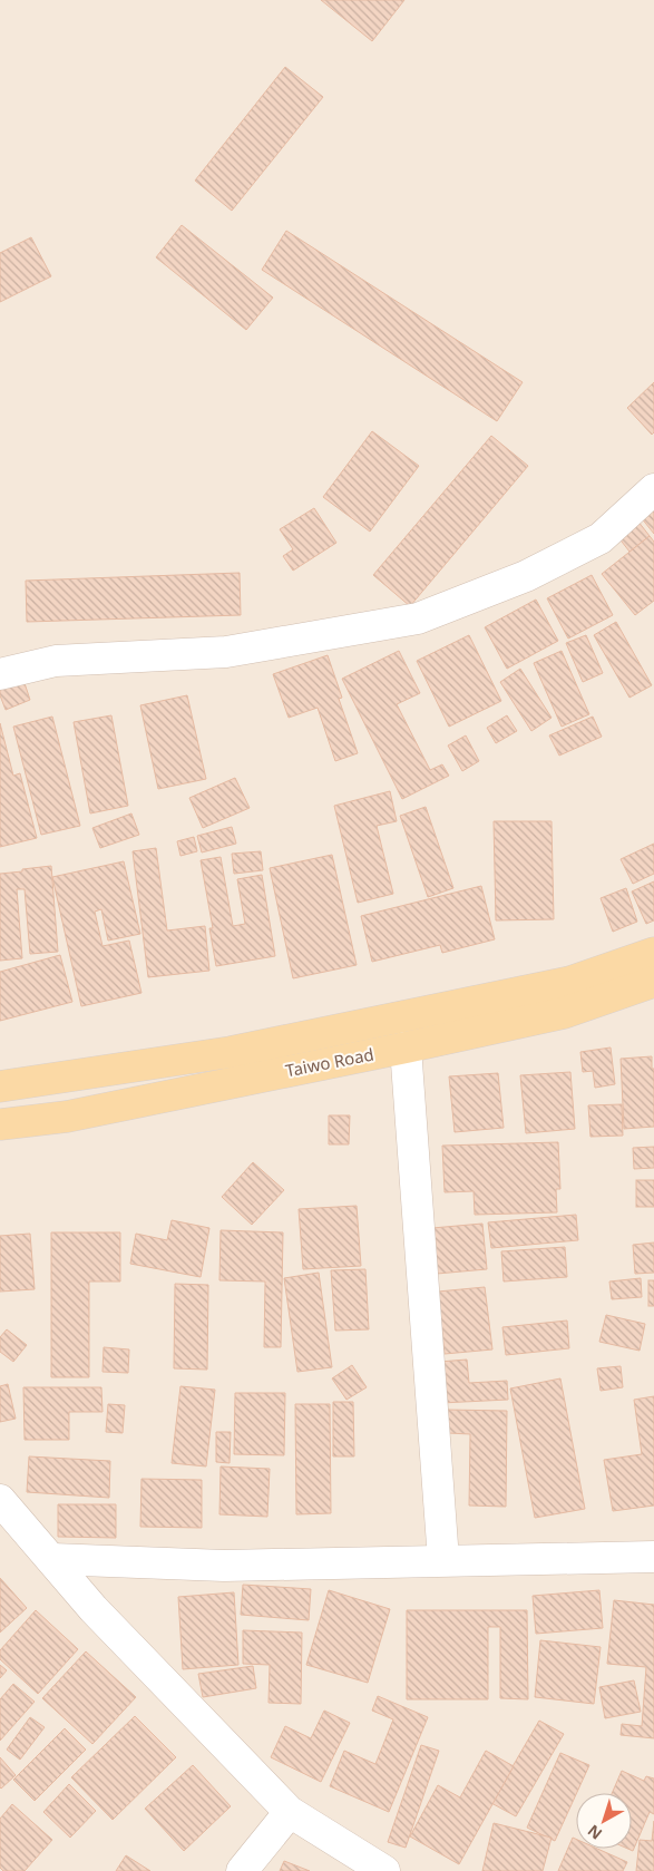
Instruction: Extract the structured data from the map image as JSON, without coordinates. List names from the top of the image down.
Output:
{
  "streets": {
    "main road": ["Taiwo Road"]
  },
  "north": "bottom left"
}
